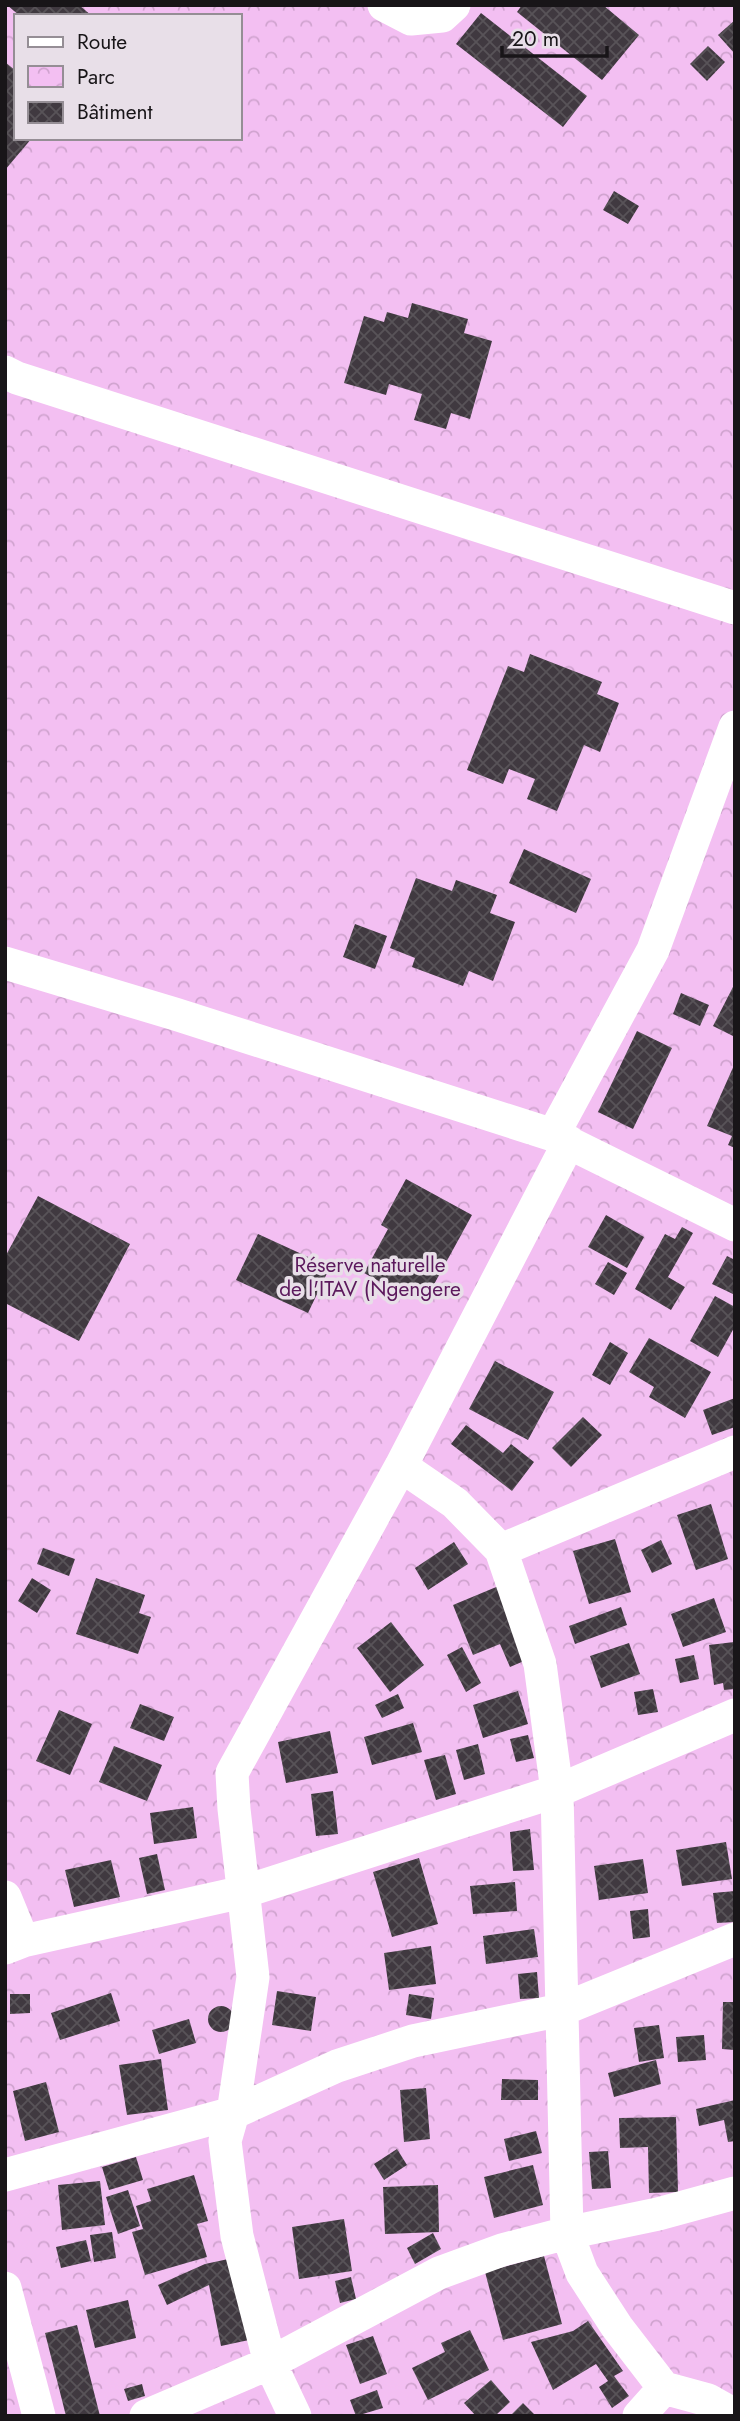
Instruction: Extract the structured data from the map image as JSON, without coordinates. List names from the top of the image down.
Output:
{
  "parks": ["Réserve naturelle de l'ITAV (Ngengere"],
  "legend": ["Route", "Parc", "Bâtiment"],
  "scale_bar": "20 m"
}
